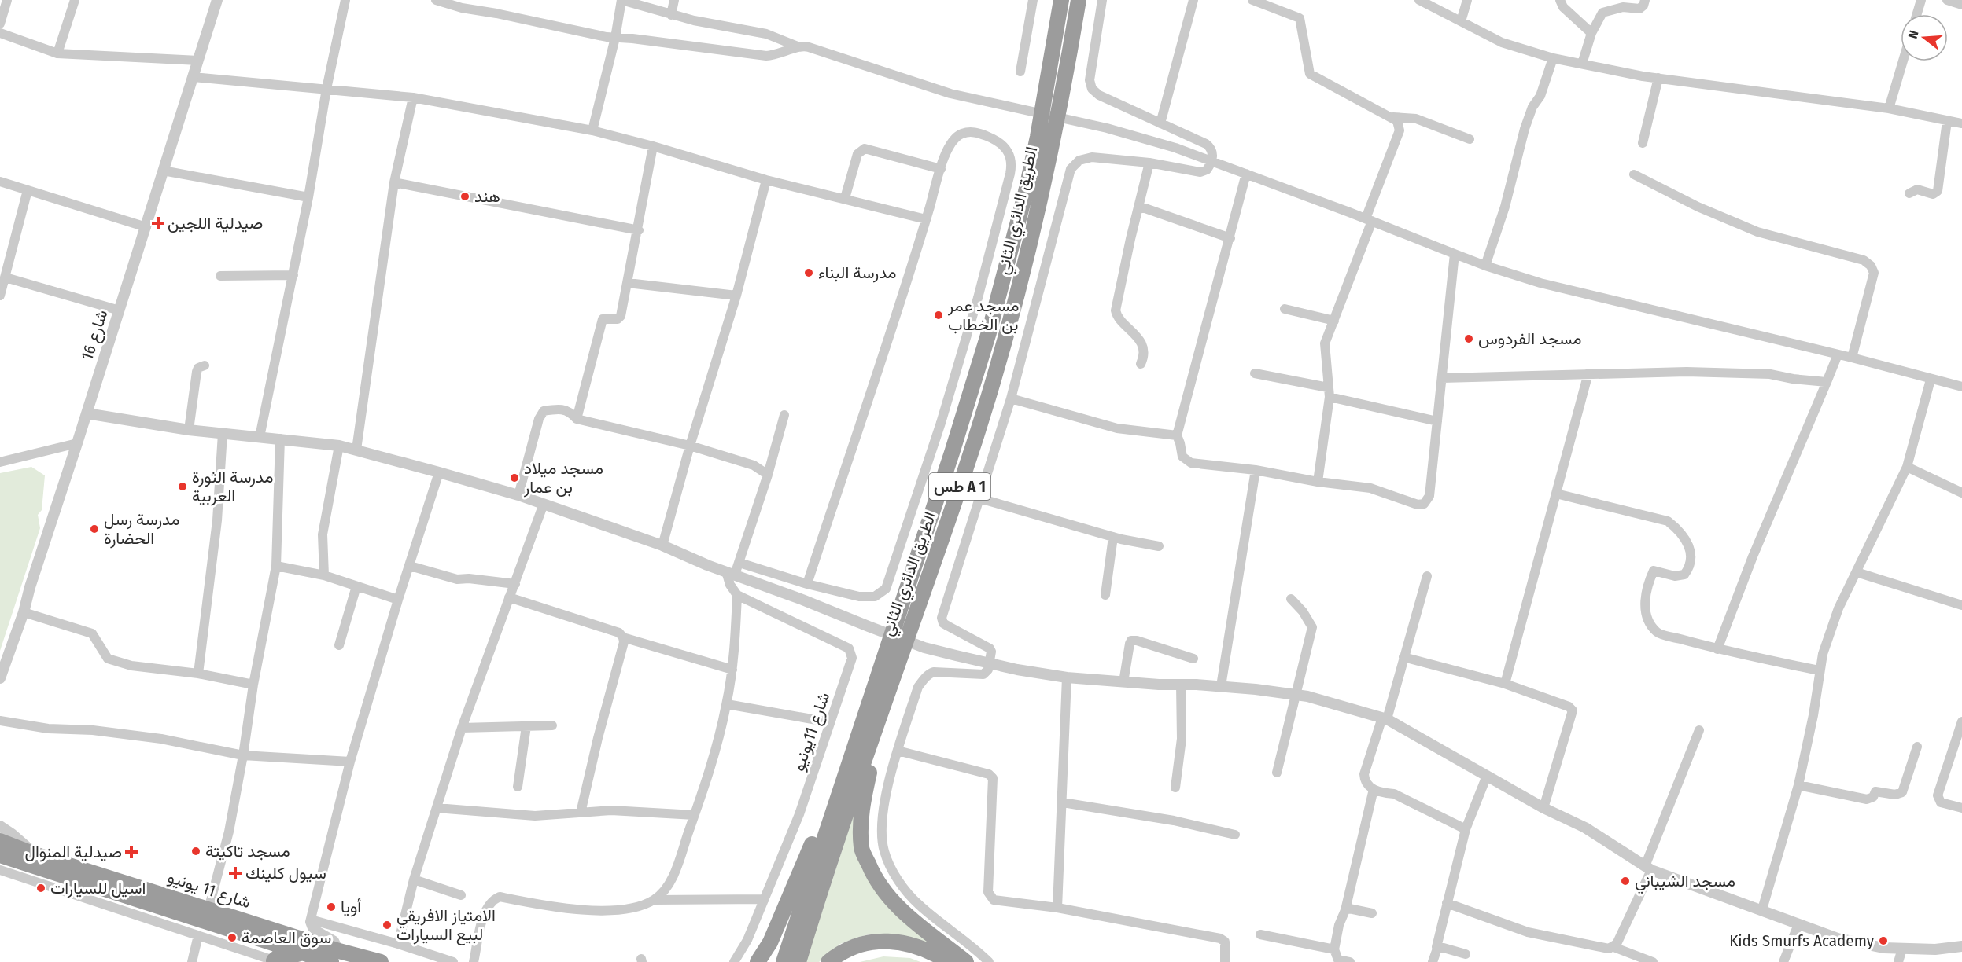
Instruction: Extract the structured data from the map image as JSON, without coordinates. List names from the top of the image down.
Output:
{
  "streets": {
    "highway": ["الطريق الدائري الثاني", "طس A 1", "شارع 11 يونيو"],
    "street": ["شارع 16", "شارع 11يونيو"]
  },
  "places": {
    "other": [
      "هند",
      "مدرسة البناء",
      "مسجد عمر بن الخطاب",
      "مسجد الفردوس",
      "مسجد ميلاد بن عمار",
      "مدرسة الثورة العربية",
      "مدرسة رسل الحضارة",
      "مسجد تاكيتة",
      "مسجد الشيباني",
      "اسيل للسيارات",
      "أويا",
      "الامتياز الافريقي لبيع السيارات",
      "سوق العاصمة",
      "Kids Smurfs Academy"
    ],
    "health": ["صيدلية اللجين", "صيدلية المنوال", "سيول كلينك"]
  },
  "north": "left"
}
